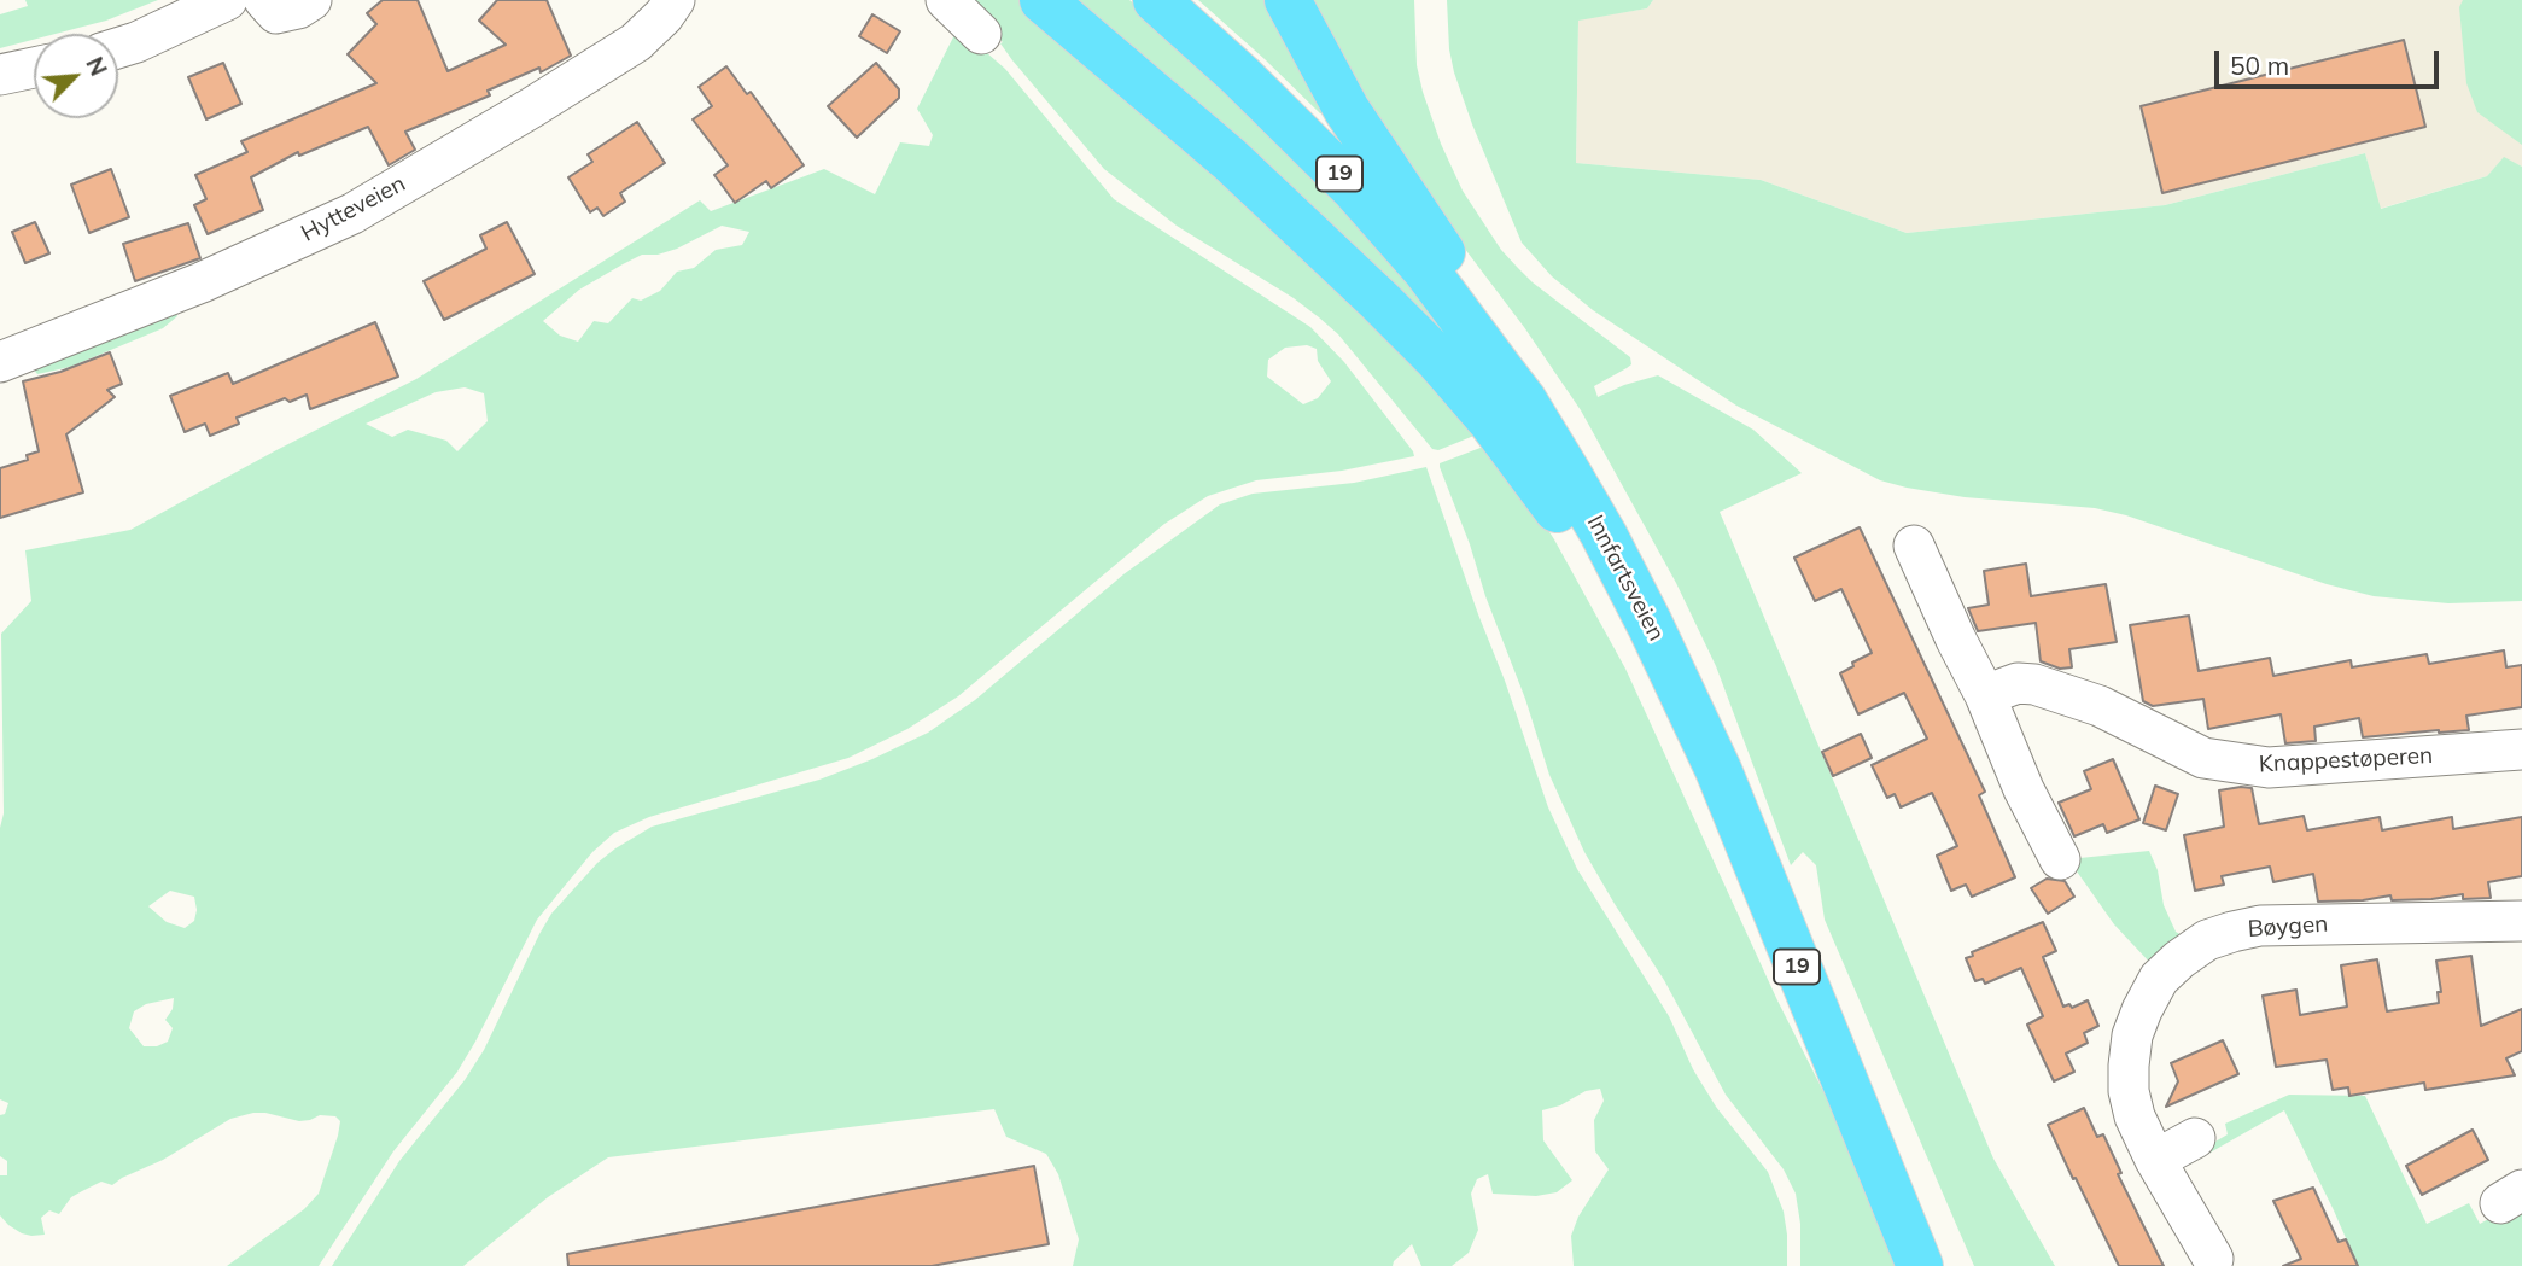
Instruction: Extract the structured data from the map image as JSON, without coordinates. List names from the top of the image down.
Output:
{
  "streets": {
    "highway": ["19", "Innfartsveien"],
    "street": ["Hytteveien", "Knappestøperen", "Bøygen"]
  },
  "scale_bar": "50 m",
  "north": "top right"
}
